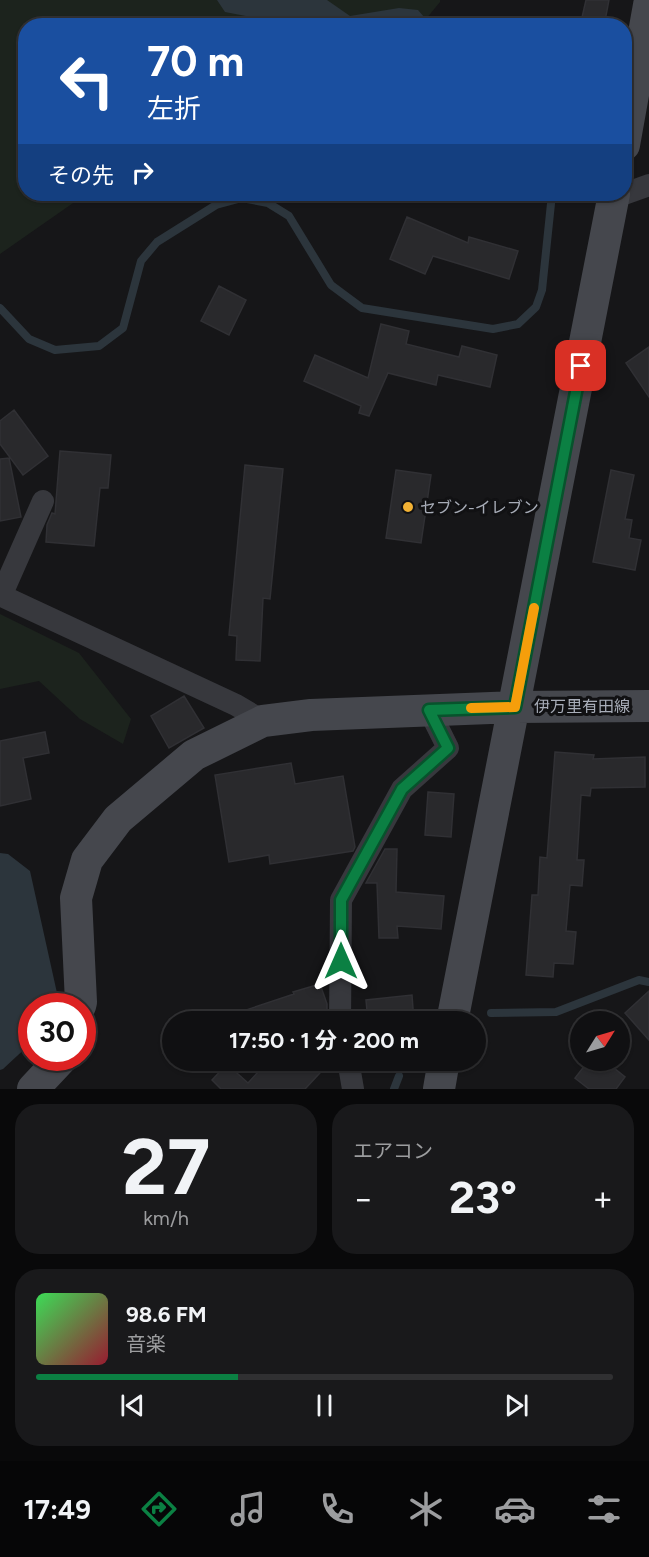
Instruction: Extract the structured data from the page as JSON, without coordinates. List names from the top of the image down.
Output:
{
  "streets": {
    "street": ["伊万里有田線"]
  },
  "places": ["セブン-イレブン"],
  "north": "top right",
  "page": {
    "turn": ["70 m", "左折"],
    "then": "その先",
    "limit": "30",
    "trip": "17:50 · 1 分 · 200 m",
    "tile": [
      ["27", "km/h"],
      "エアコン"
    ],
    "heat": ["−", "23°", "+"],
    "song": ["98.6 FM", "音楽"],
    "tabs": "17:49"
  }
}
